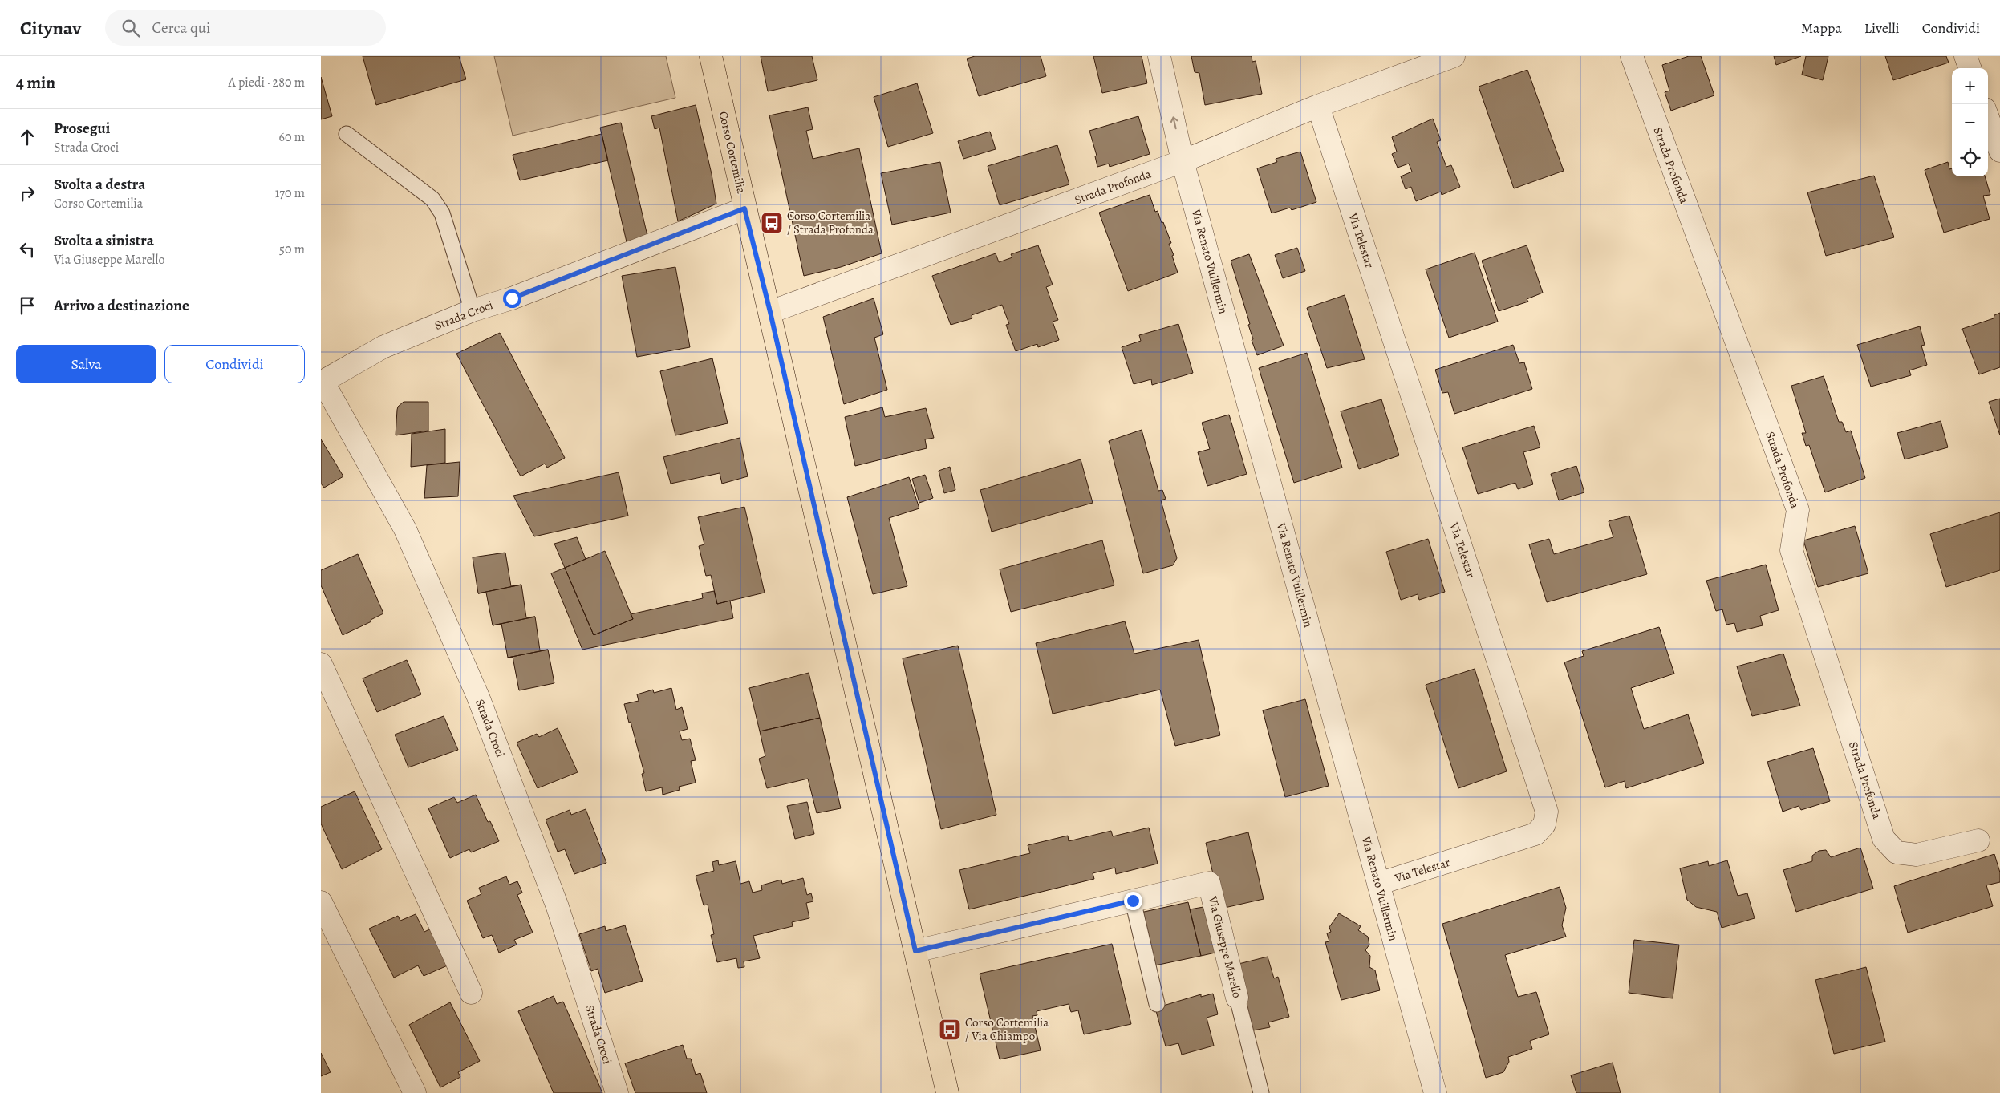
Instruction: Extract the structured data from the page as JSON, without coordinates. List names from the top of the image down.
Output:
{
  "streets": {
    "main road": ["Corso Cortemilia"],
    "street": [
      "Strada Profonda",
      "Via Telestar",
      "Via Renato Vuillermin",
      "Strada Croci",
      "Via Giuseppe Marello"
    ]
  },
  "crossings": [
    ["Corso Cortemilia", "Strada Profonda"],
    ["Corso Cortemilia", "Strada Croci"],
    ["Corso Cortemilia", "Via Giuseppe Marello"],
    ["Strada Profonda", "Via Telestar"],
    ["Strada Profonda", "Via Renato Vuillermin"],
    ["Via Telestar", "Via Renato Vuillermin"]
  ],
  "places": {
    "bus stop": ["Corso Cortemilia / Strada Profonda", "Corso Cortemilia / Via Chiampo"]
  },
  "page": {
    "header": "Citynav",
    "search": "Cerca qui",
    "nav": ["Mappa", "Livelli", "Condividi"],
    "heading": ["4 min", "A piedi · 280 m"],
    "map_buttons": ["+", "−"],
    "list": [
      ["Prosegui", "Strada Croci", "60 m"],
      ["Svolta a destra", "Corso Cortemilia", "170 m"],
      ["Svolta a sinistra", "Via Giuseppe Marello", "50 m"],
      "Arrivo a destinazione"
    ],
    "buttons": ["Salva", "Condividi"]
  }
}
